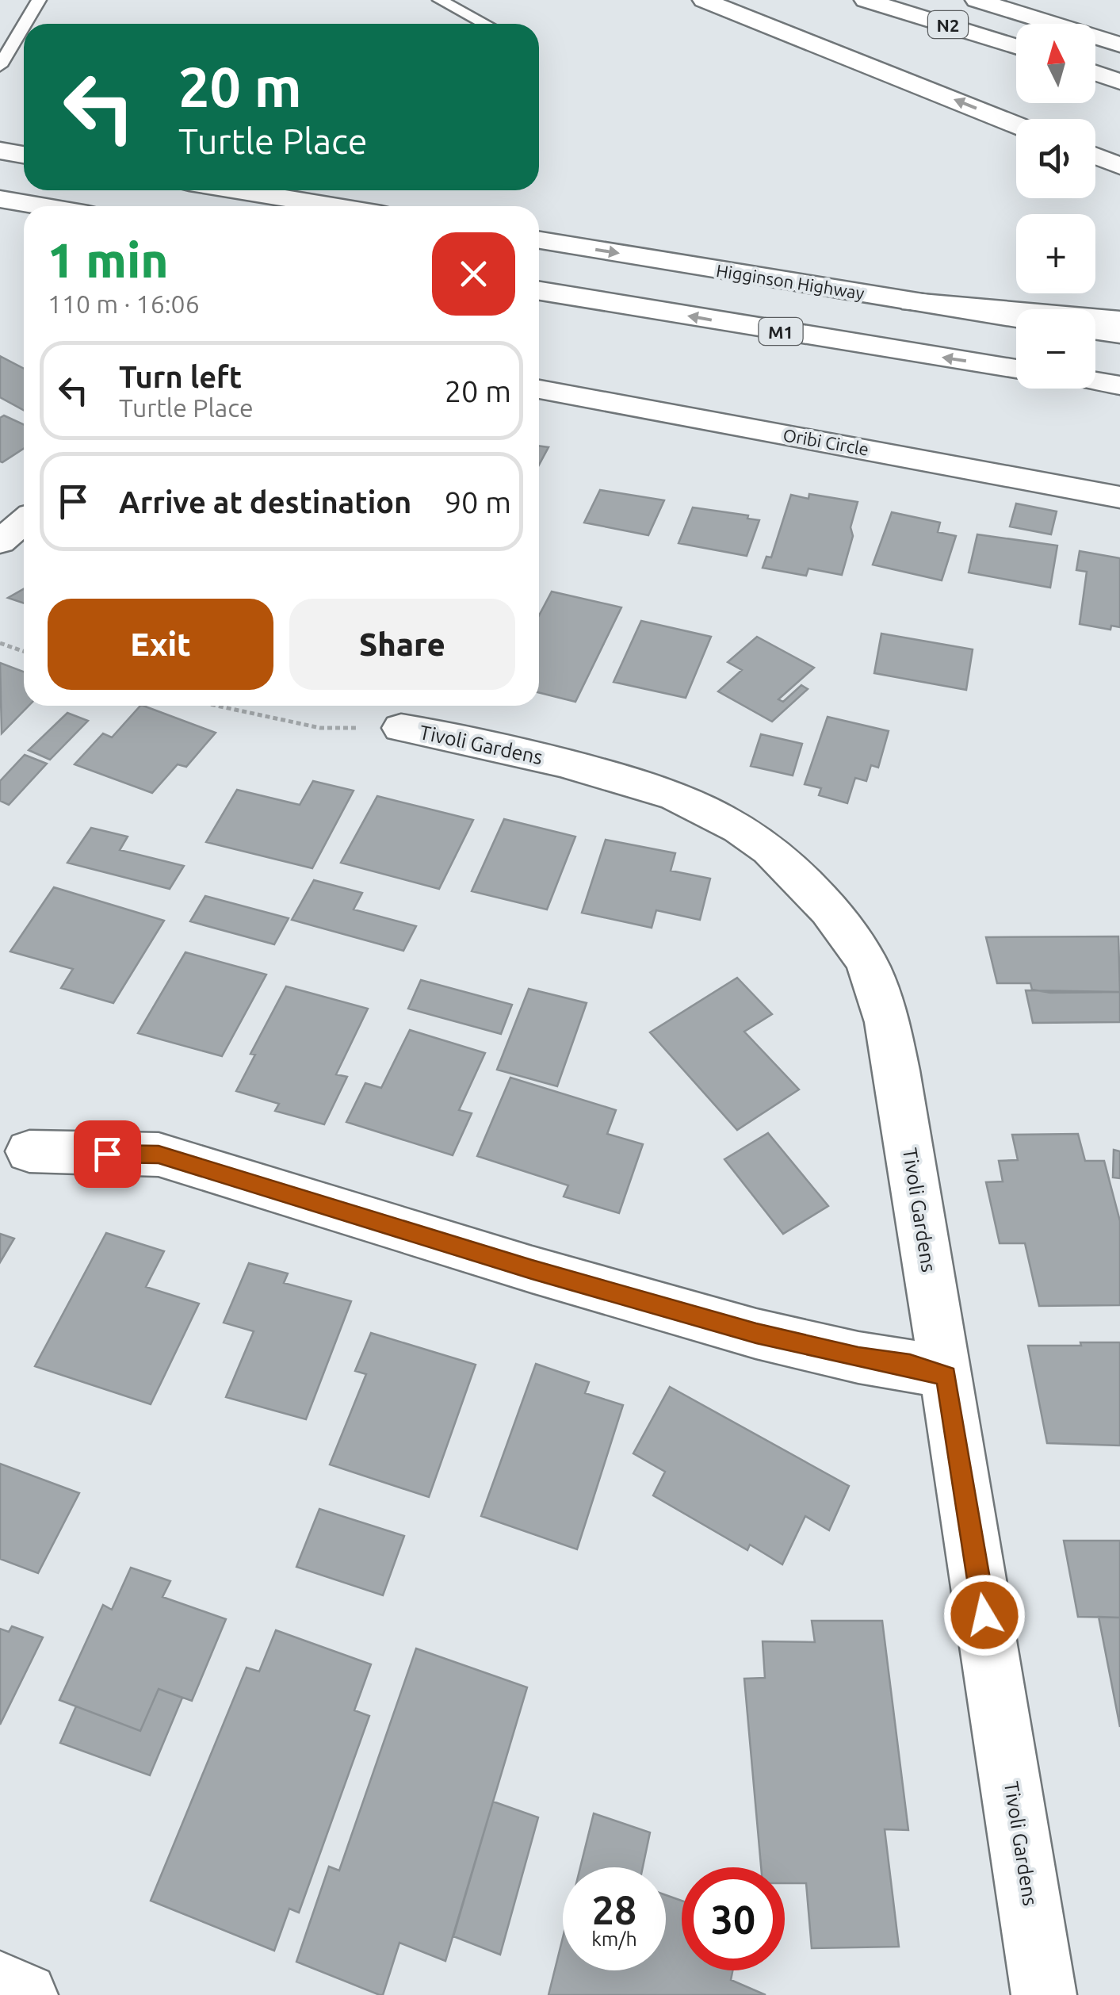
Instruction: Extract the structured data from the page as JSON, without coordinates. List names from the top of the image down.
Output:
{
  "streets": {
    "main road": [
      "N2",
      "Higginson Highway",
      "M1",
      "Oribi Circle",
      "Tivoli Gardens"
    ]
  },
  "north": "top",
  "page": {
    "map_buttons": ["+", "−"],
    "turn": ["20 m", "Turtle Place"],
    "heading": ["1 min", "110 m · 16:06"],
    "list": [
      {
        "name": "Turn left",
        "note": "Turtle Place",
        "value": "20 m"
      },
      {
        "name": "Arrive at destination",
        "value": "90 m"
      }
    ],
    "buttons": ["Exit", "Share"],
    "speed": "28 km/h",
    "limit": "30"
  }
}
